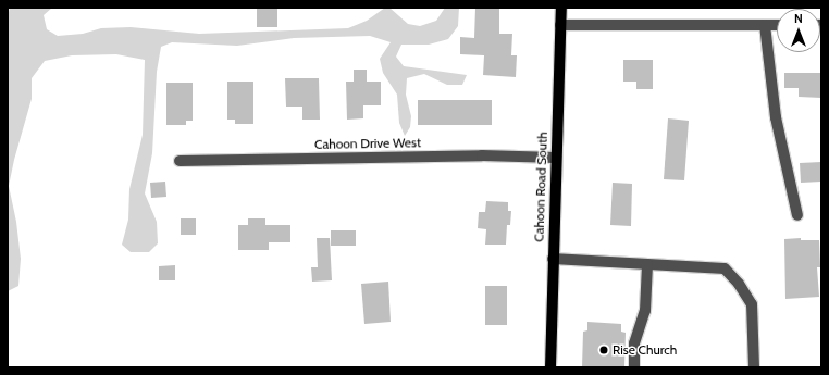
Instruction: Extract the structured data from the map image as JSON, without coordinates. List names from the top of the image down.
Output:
{
  "streets": {
    "main road": ["Cahoon Road South"],
    "street": ["Cahoon Drive West"]
  },
  "crossings": [
    ["Cahoon Drive West", "Cahoon Road South"]
  ],
  "places": ["Rise Church"],
  "north": "top"
}
